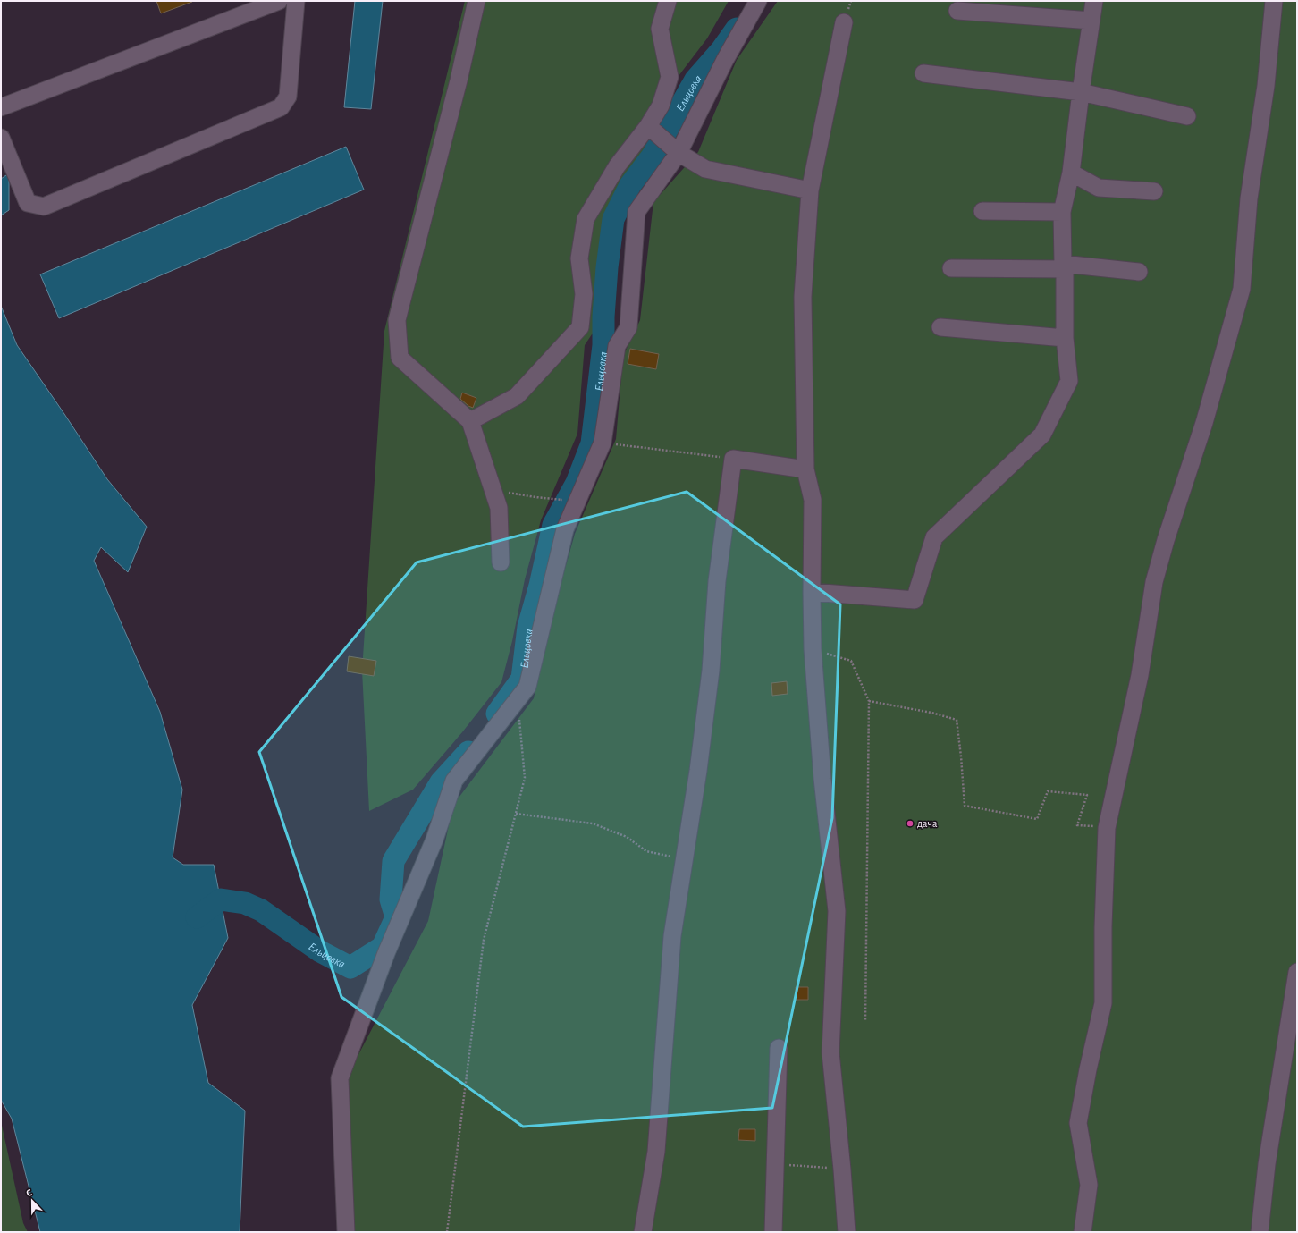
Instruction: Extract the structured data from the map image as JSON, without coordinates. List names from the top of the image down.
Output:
{
  "water": ["Ельцовка"],
  "places": ["дача"],
  "north": "top"
}
